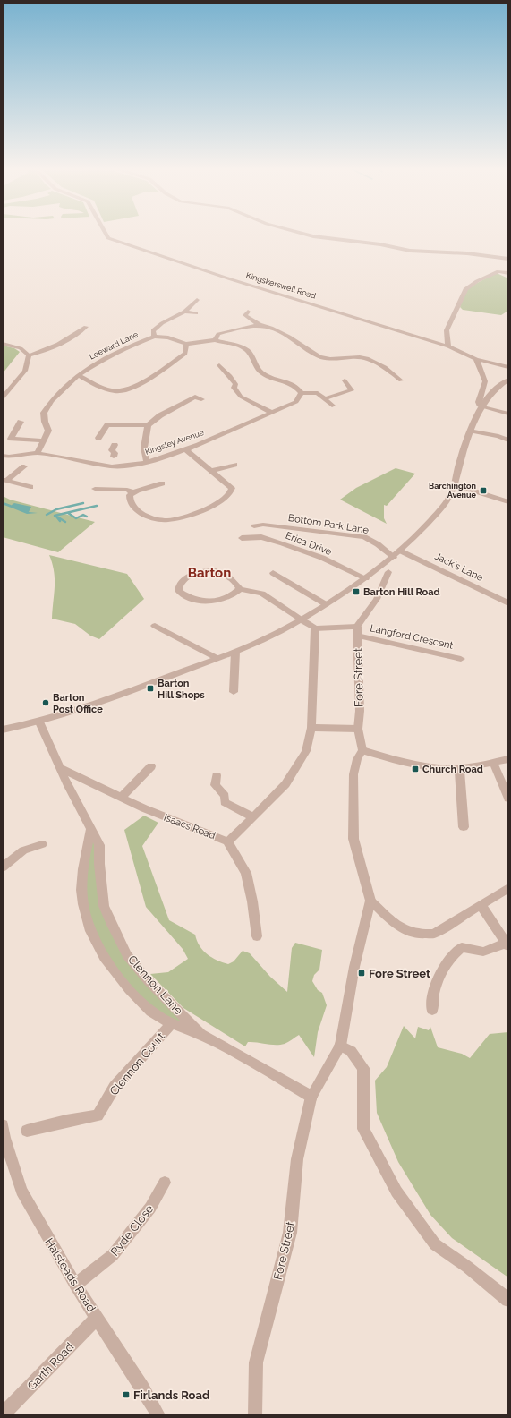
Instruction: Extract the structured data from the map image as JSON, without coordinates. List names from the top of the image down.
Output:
{
  "streets": {
    "street": [
      "Kingskerswell Road",
      "Leeward Lane",
      "Kingsley Avenue",
      "Bottom Park Lane",
      "Erica Drive",
      "Jack's Lane",
      "Langford Crescent",
      "Fore Street",
      "Isaacs Road",
      "Clennon Lane",
      "Clennon Court",
      "Ryde Close",
      "Halsteads Road",
      "Garth Road"
    ]
  },
  "crossings": [
    ["Leeward Lane", "Kingsley Avenue"],
    ["Langford Crescent", "Fore Street"],
    ["Fore Street", "Clennon Lane"],
    ["Isaacs Road", "Clennon Lane"],
    ["Clennon Lane", "Clennon Court"],
    ["Ryde Close", "Halsteads Road"],
    ["Halsteads Road", "Garth Road"]
  ],
  "districts": ["Barton"],
  "places": {
    "transit": [
      "Barchington Avenue",
      "Barton Hill Road",
      "Barton Hill Shops",
      "Church Road",
      "Fore Street",
      "Firlands Road"
    ],
    "other": ["Barton Post Office"]
  }
}
